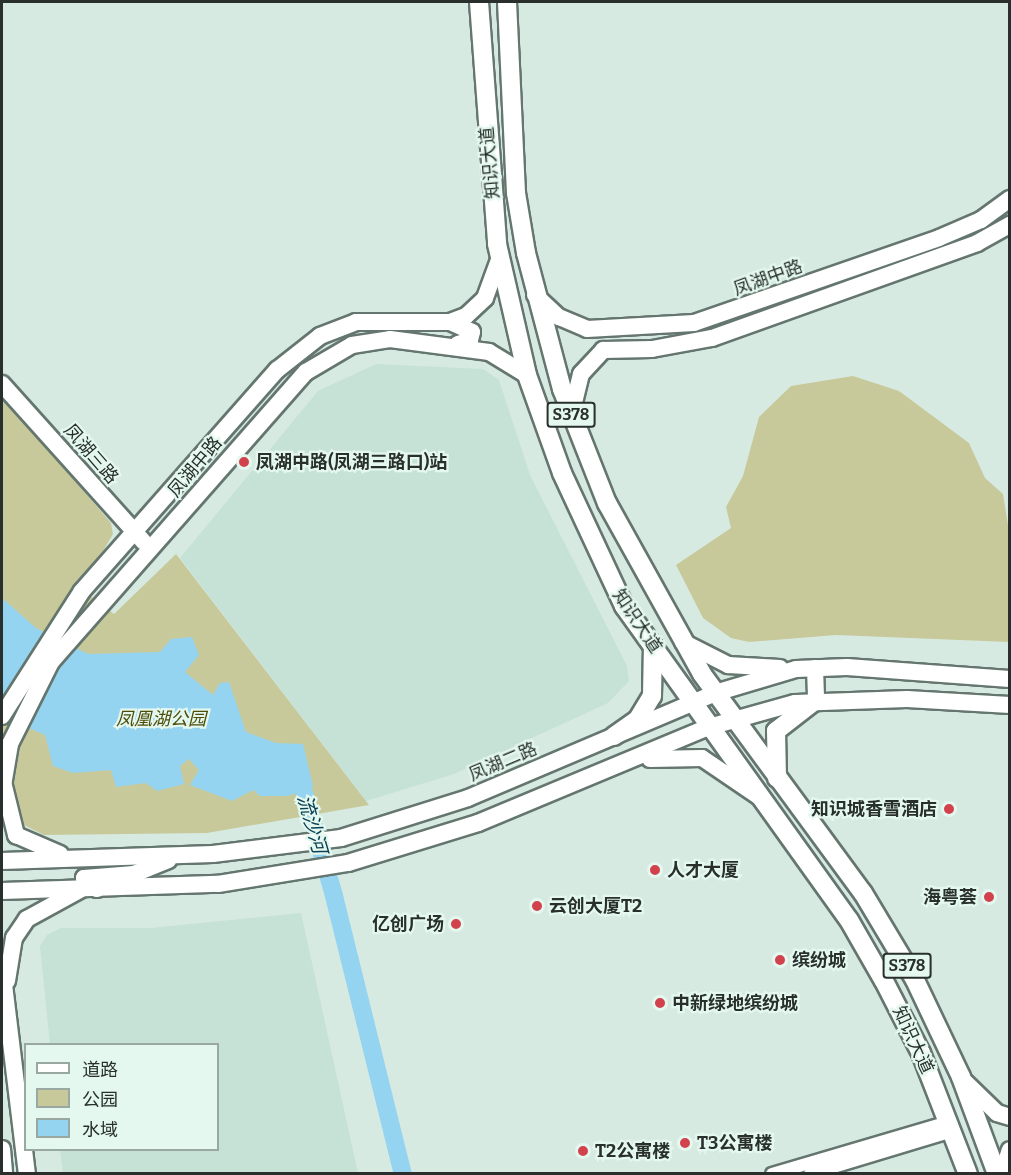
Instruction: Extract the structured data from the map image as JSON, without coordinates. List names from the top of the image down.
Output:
{
  "streets": {
    "main road": ["知识大道", "S378"],
    "street": ["凤湖中路", "凤湖三路", "凤湖二路"]
  },
  "crossings": [
    ["知识大道", "凤湖中路"],
    ["知识大道", "凤湖二路"],
    ["凤湖中路", "凤湖三路"]
  ],
  "water": ["流沙河"],
  "parks": ["凤凰湖公园"],
  "places": [
    "凤湖中路(凤湖三路口)站",
    "知识城香雪酒店",
    "人才大厦",
    "海粤荟",
    "云创大厦T2",
    "亿创广场",
    "缤纷城",
    "中新绿地缤纷城",
    "T3公寓楼",
    "T2公寓楼"
  ],
  "legend": ["道路", "公园", "水域"]
}
